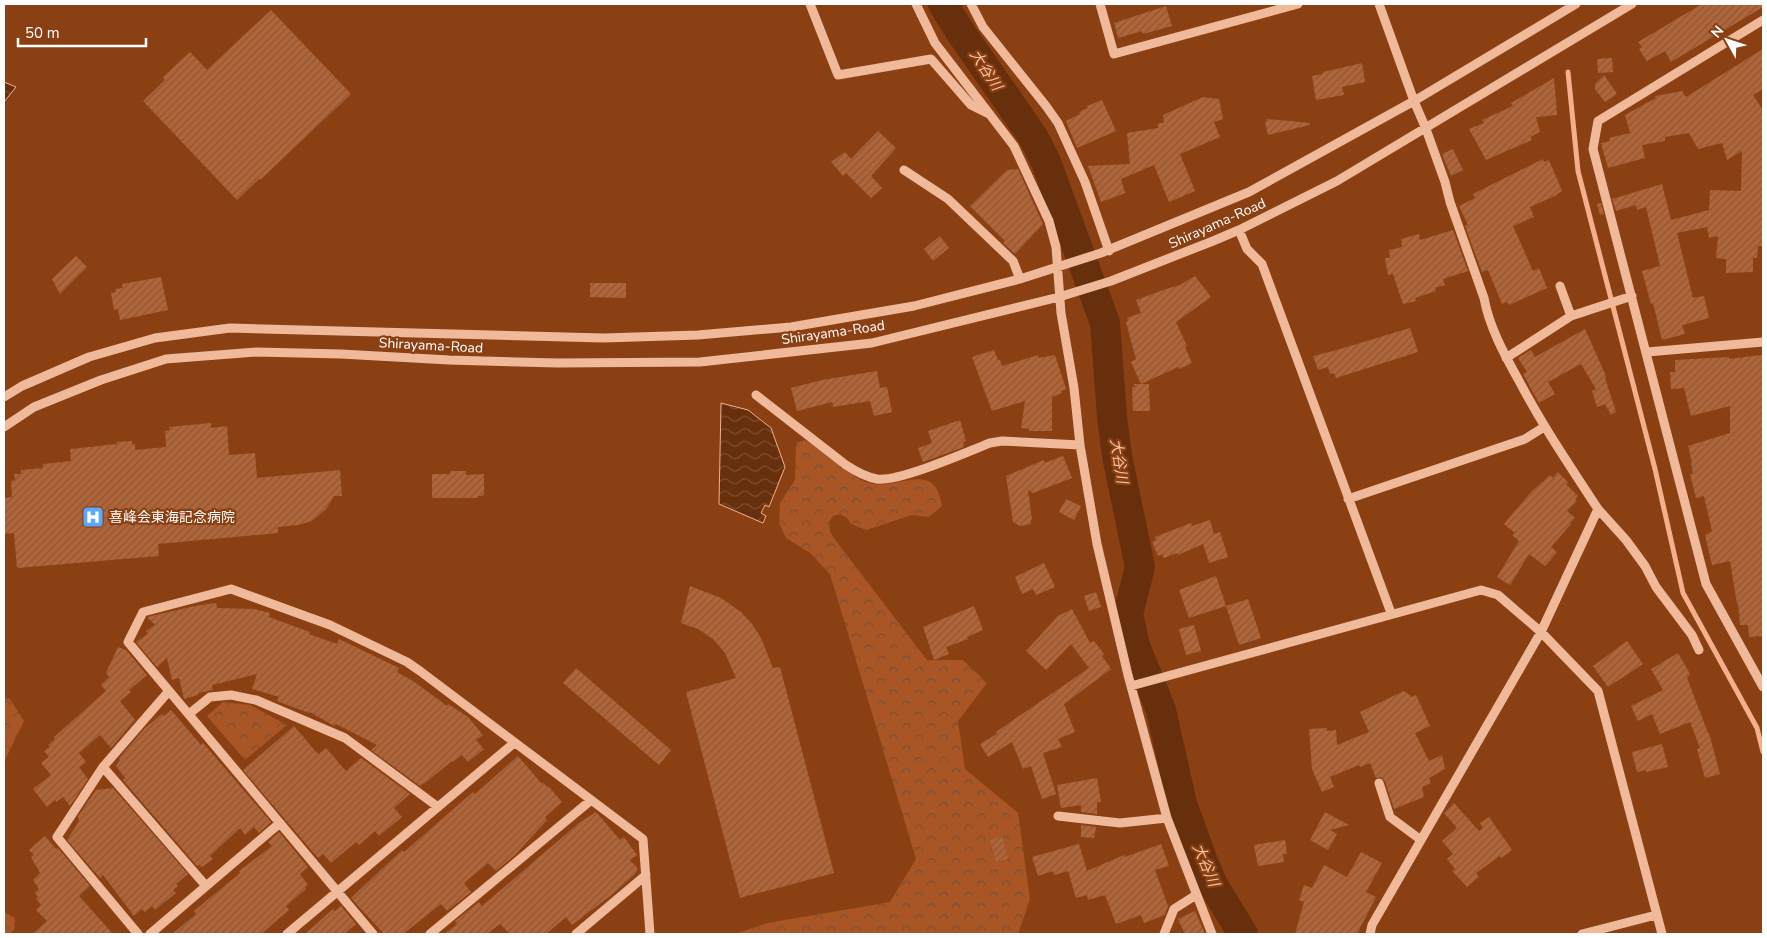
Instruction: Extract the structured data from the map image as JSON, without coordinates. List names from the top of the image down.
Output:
{
  "streets": {
    "street": ["Shirayama-Road"]
  },
  "water": ["大谷川"],
  "places": {
    "hospital": ["喜峰会東海記念病院"]
  },
  "scale_bar": "50 m",
  "north": "top left"
}
